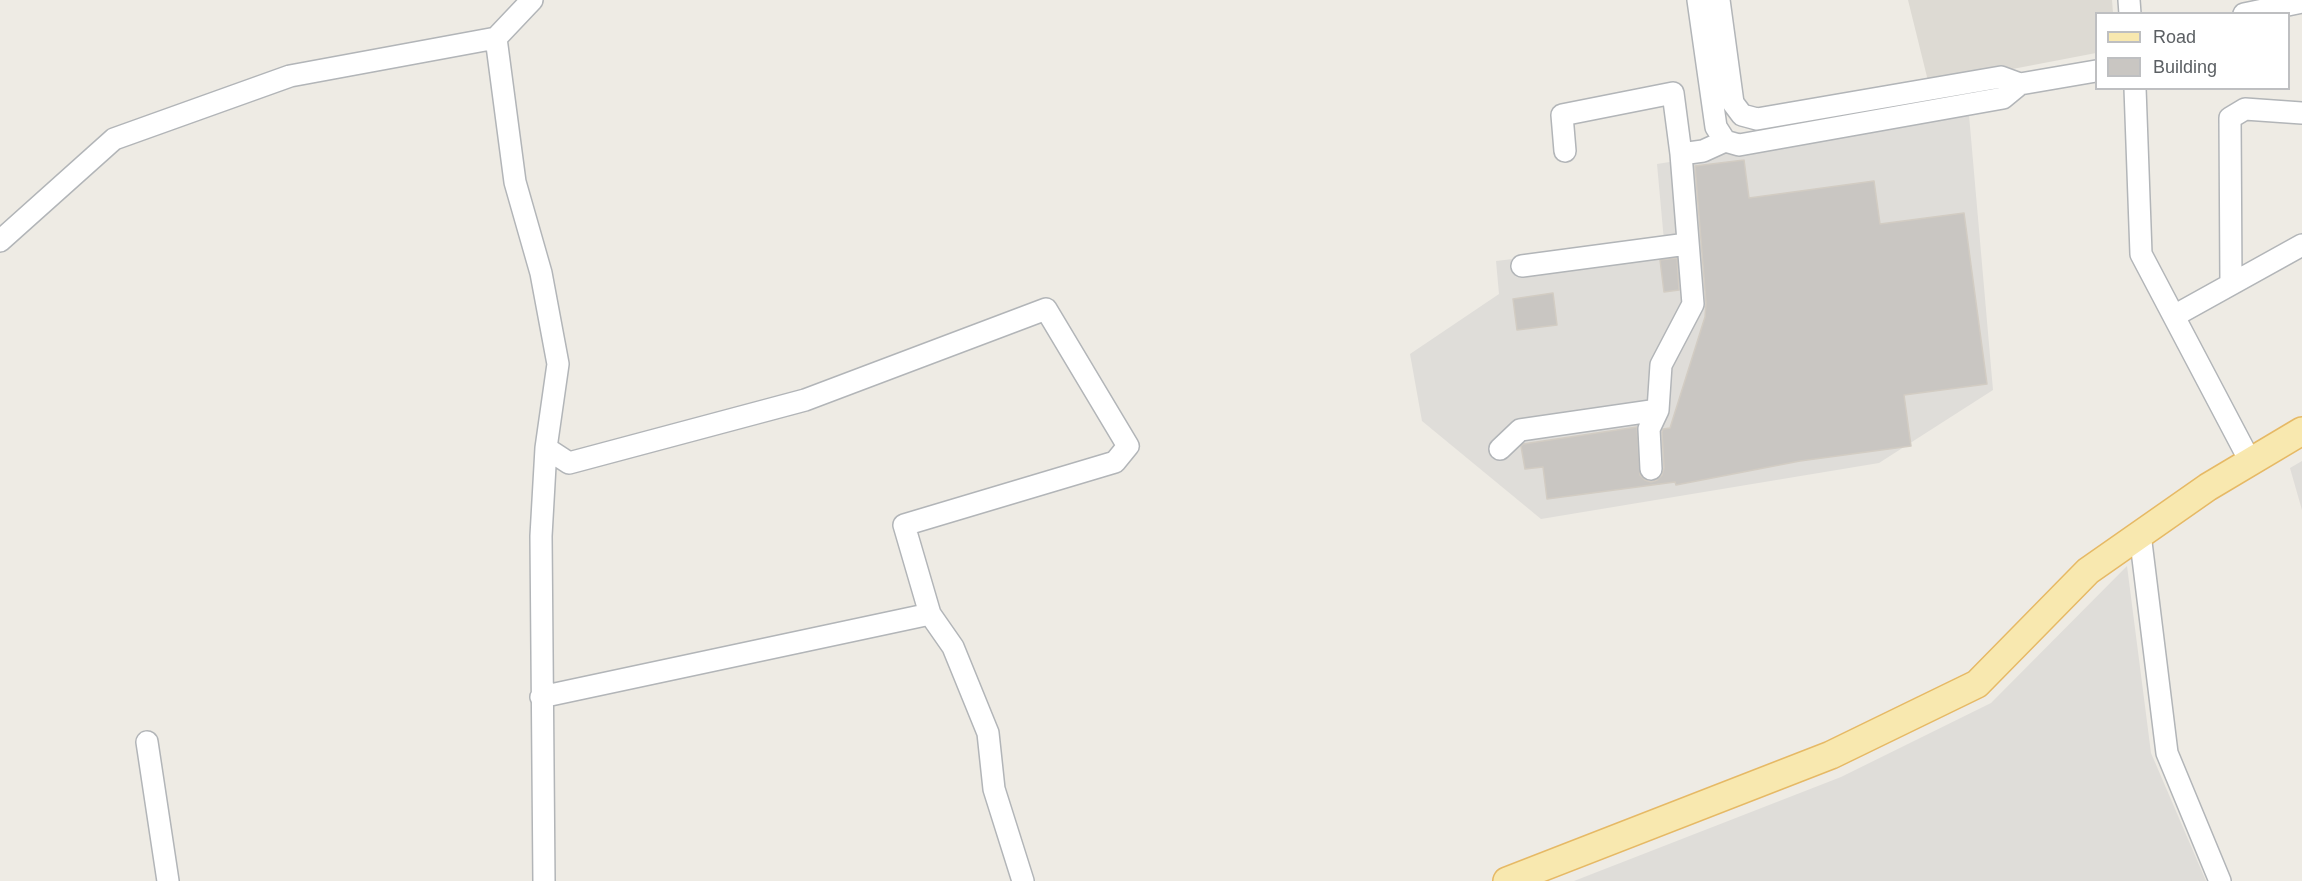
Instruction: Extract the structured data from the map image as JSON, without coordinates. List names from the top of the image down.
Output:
{
  "legend": ["Road", "Building"]
}
